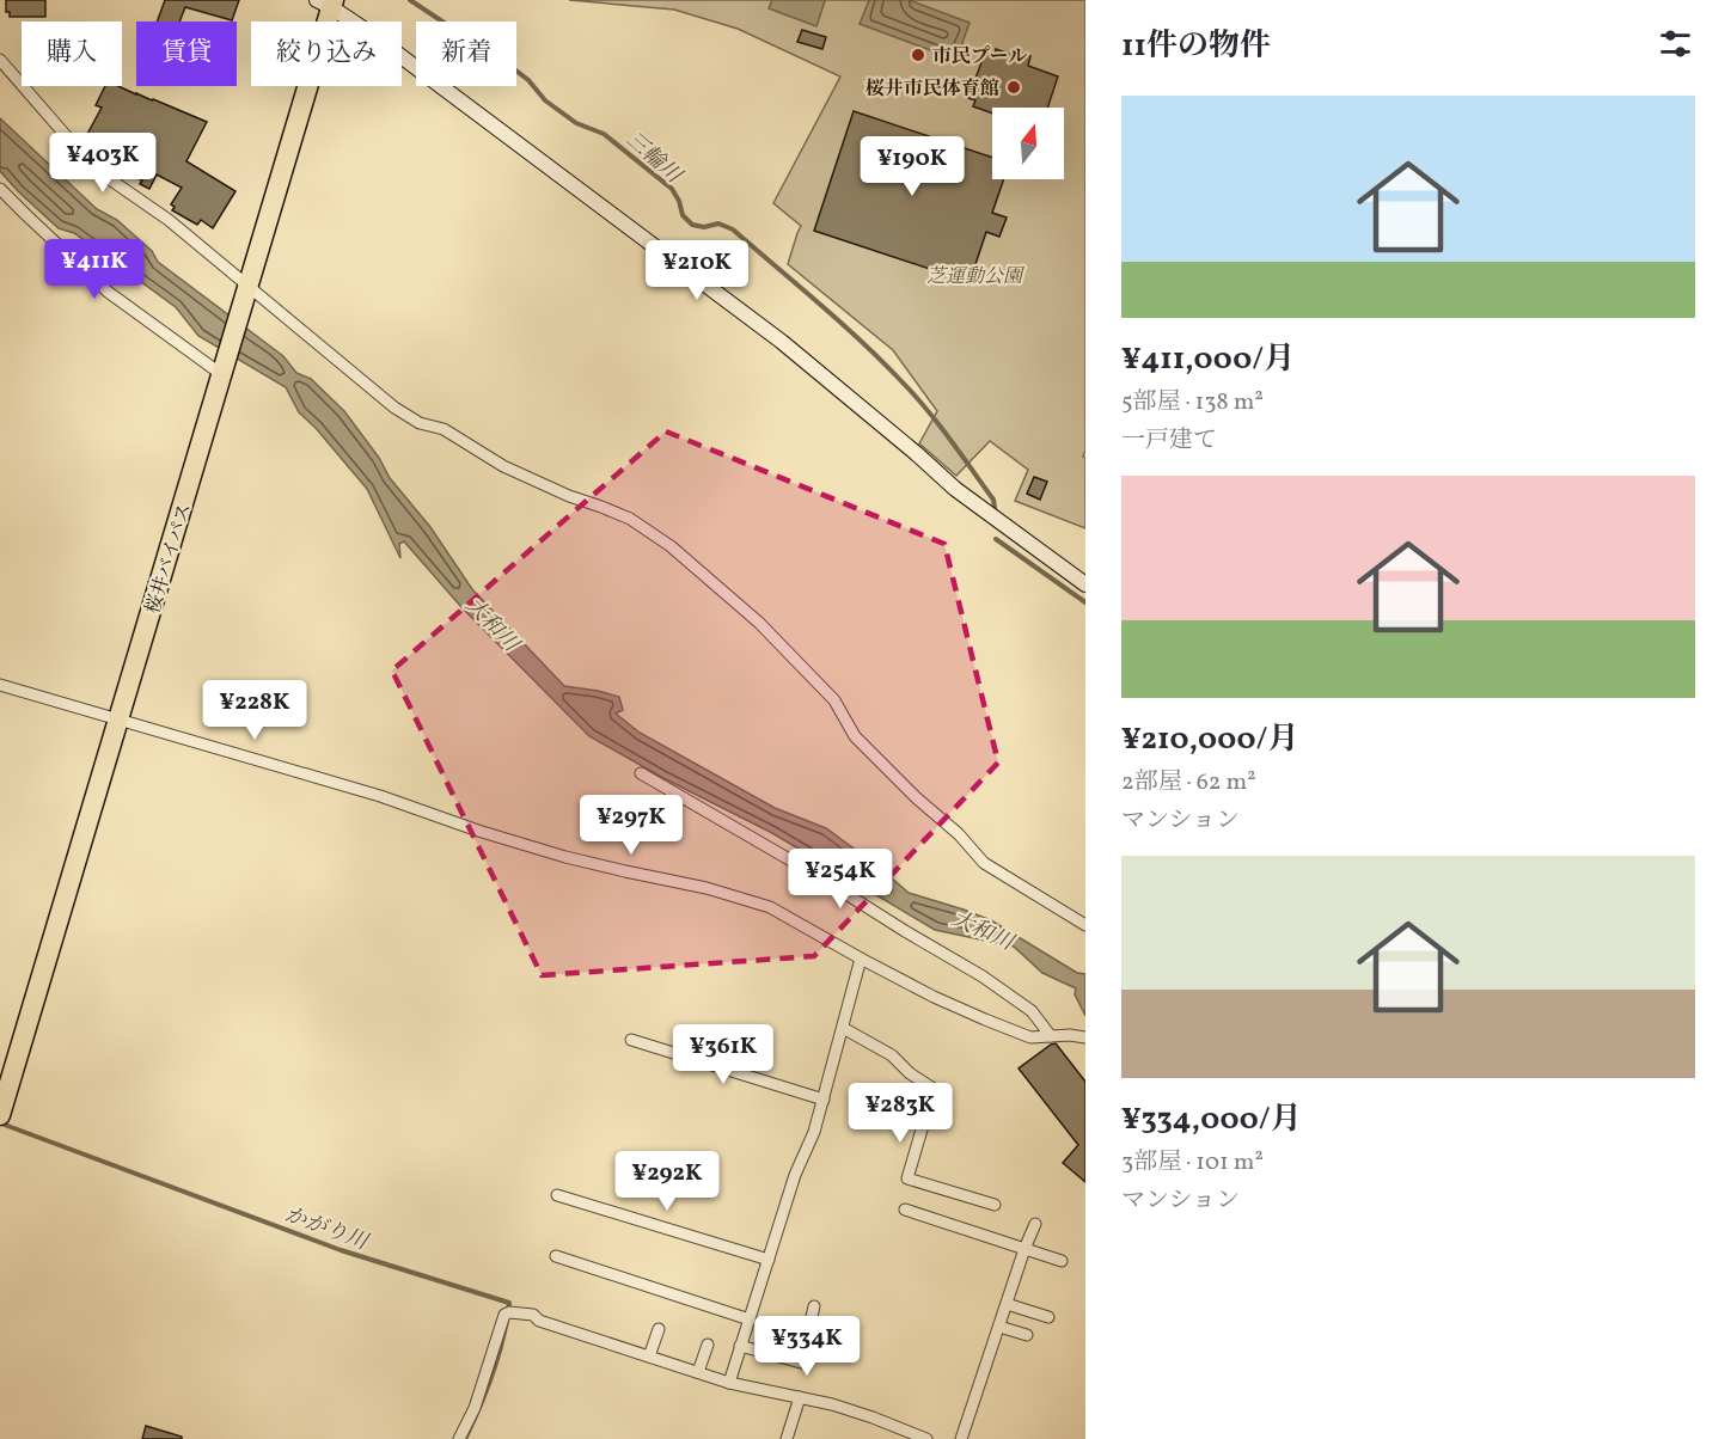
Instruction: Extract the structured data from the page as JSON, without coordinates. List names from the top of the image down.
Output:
{
  "streets": {
    "highway": ["桜井バイパス"]
  },
  "water": ["三輪川", "大和川", "かがり川"],
  "parks": ["芝運動公園"],
  "places": ["市民プール", "桜井市民体育館"],
  "north": "top",
  "page": {
    "heading": "11件の物件",
    "chip": [
      "購入",
      "賃貸",
      "絞り込み",
      "新着"
    ],
    "list": [
      {
        "name": "¥411,000/月",
        "note": "5部屋 · 138 m² · 一戸建て"
      },
      {
        "name": "¥210,000/月",
        "note": "2部屋 · 62 m² · マンション"
      },
      {
        "name": "¥334,000/月",
        "note": "3部屋 · 101 m² · マンション"
      }
    ],
    "price": [
      "¥403K",
      "¥190K",
      "¥411K",
      "¥210K",
      "¥228K",
      "¥297K",
      "¥254K",
      "¥361K",
      "¥283K",
      "¥292K",
      "¥334K"
    ]
  }
}
